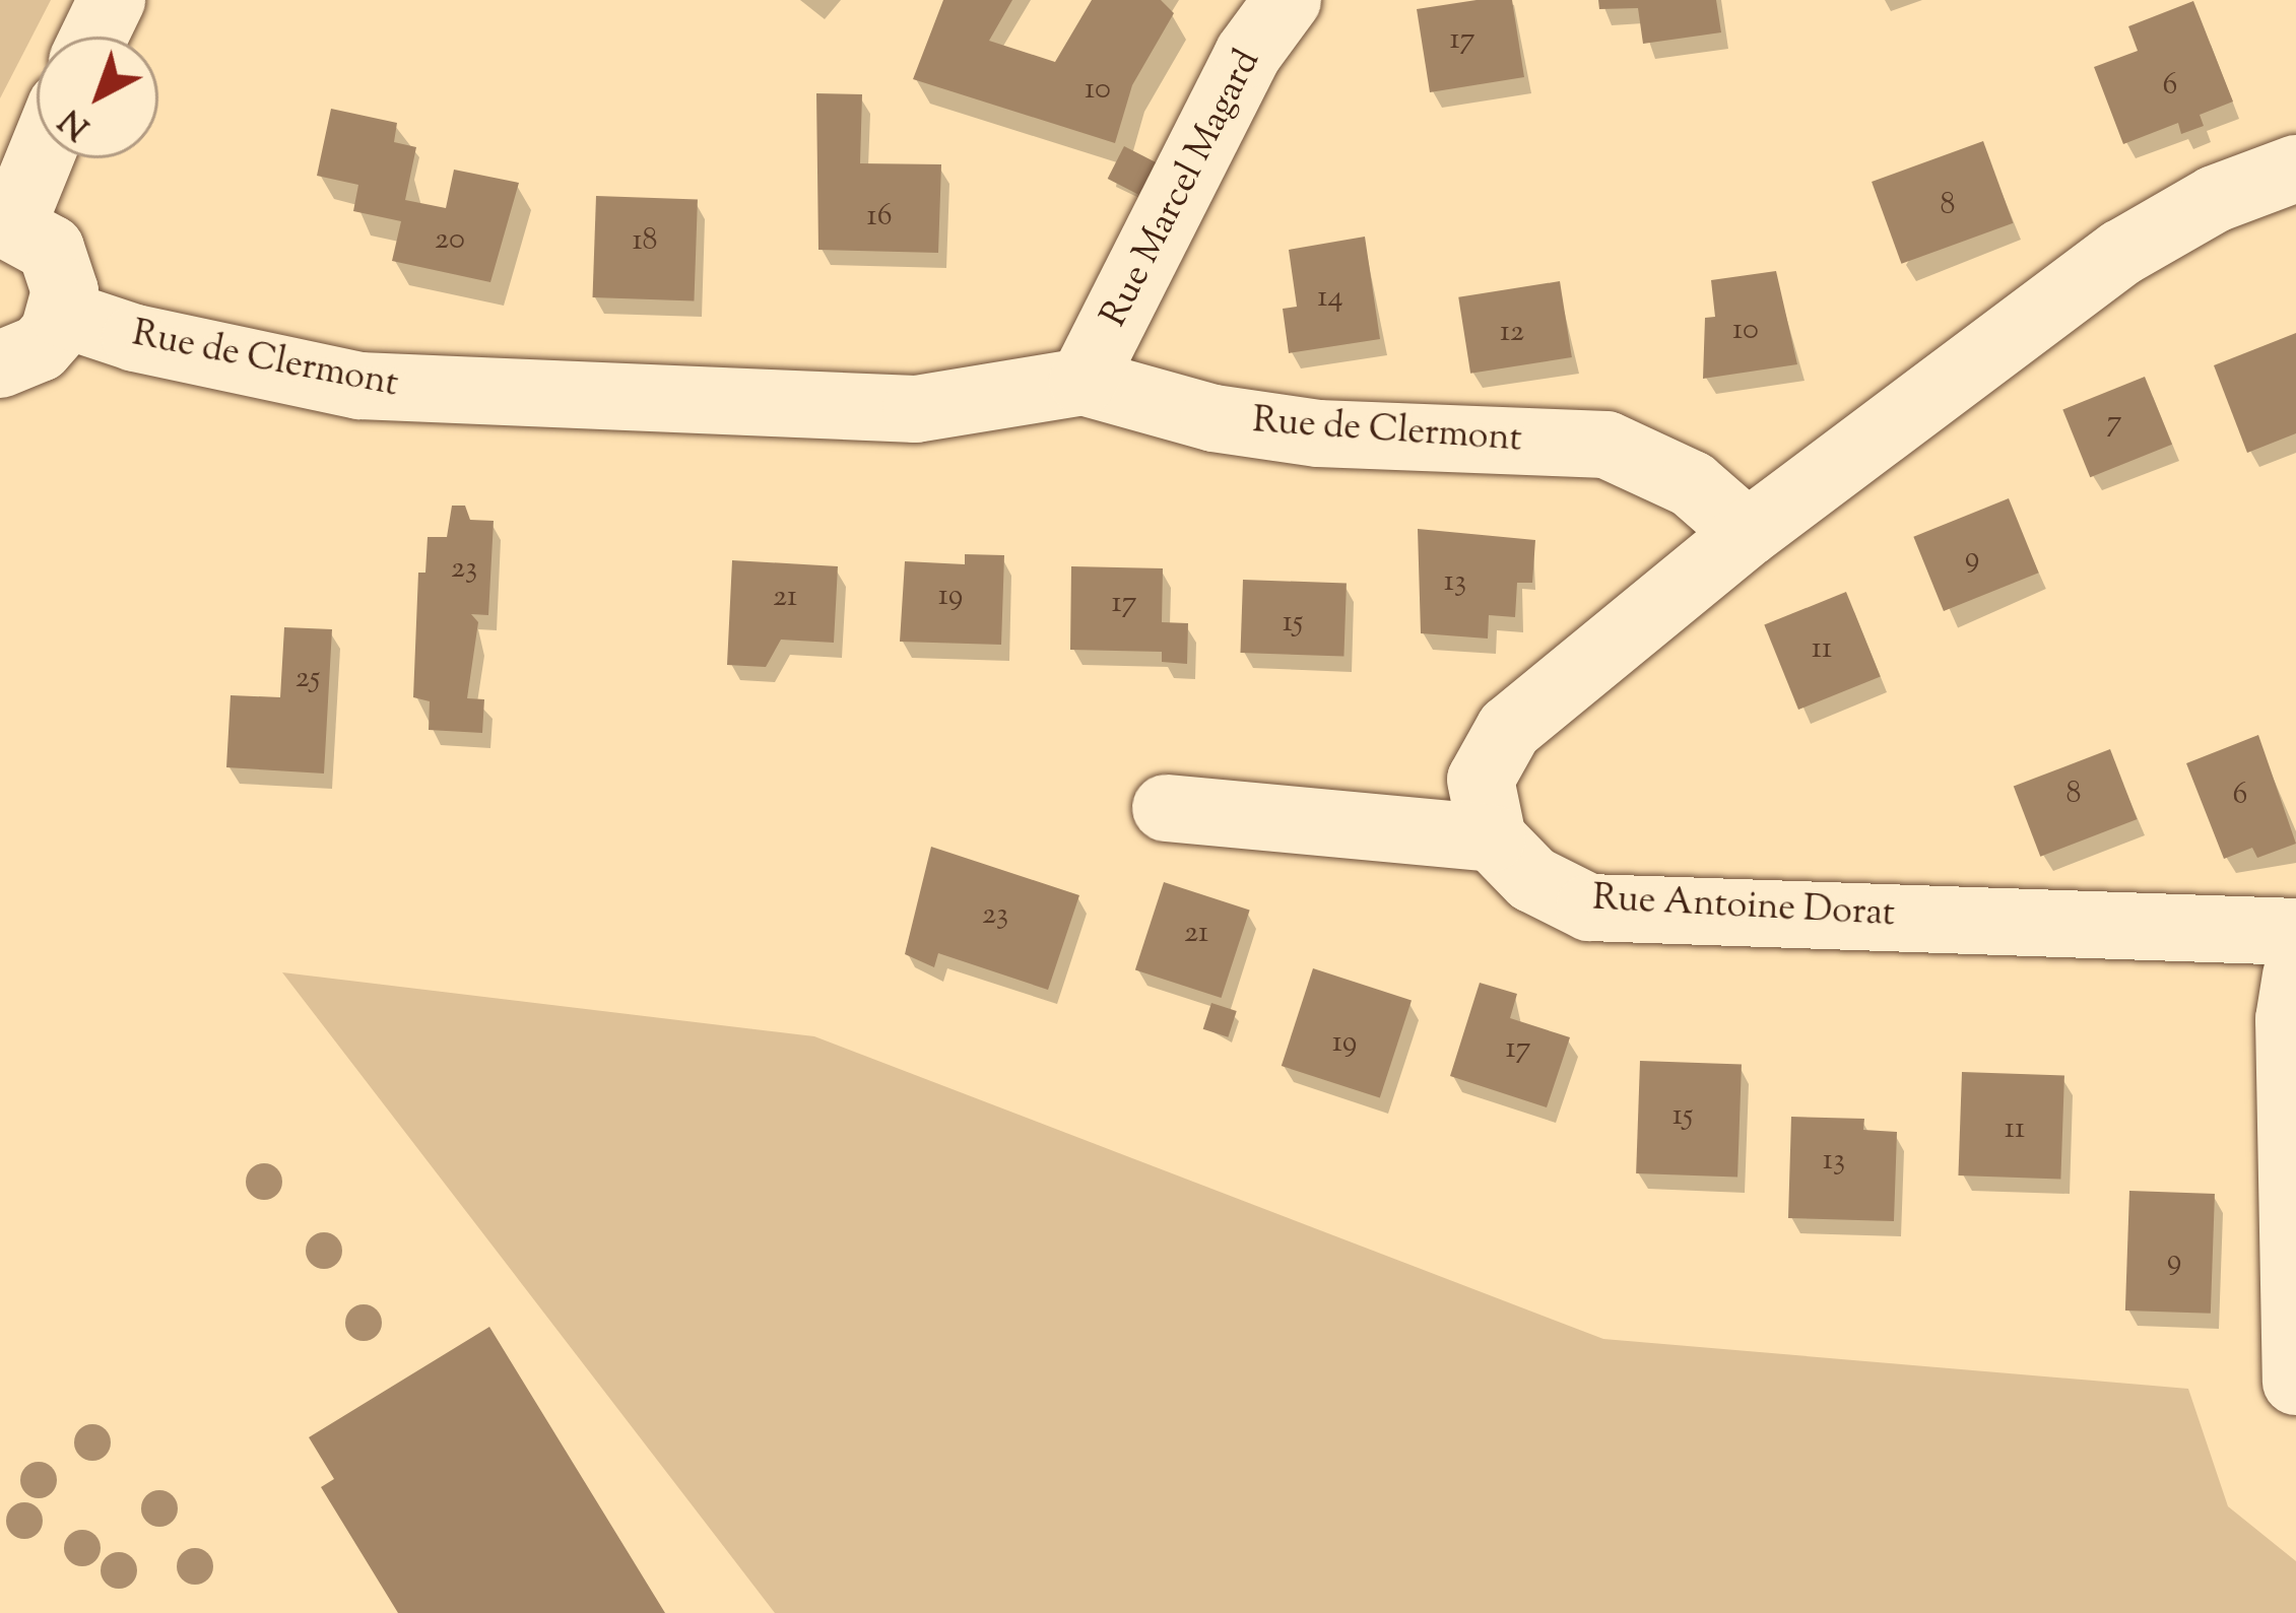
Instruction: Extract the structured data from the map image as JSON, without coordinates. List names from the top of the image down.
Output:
{
  "streets": {
    "street": ["Rue Marcel Magard", "Rue de Clermont", "Rue Antoine Dorat"]
  },
  "crossings": [
    ["Rue Marcel Magard", "Rue de Clermont"]
  ],
  "house_numbers": [
    "17",
    "6",
    "10",
    "8",
    "16",
    "20",
    "18",
    "14",
    "10",
    "12",
    "7",
    "9",
    "23",
    "13",
    "19",
    "21",
    "17",
    "15",
    "11",
    "25",
    "8",
    "6",
    "23",
    "21",
    "19",
    "17",
    "15",
    "11",
    "13",
    "9"
  ],
  "north": "bottom left"
}
